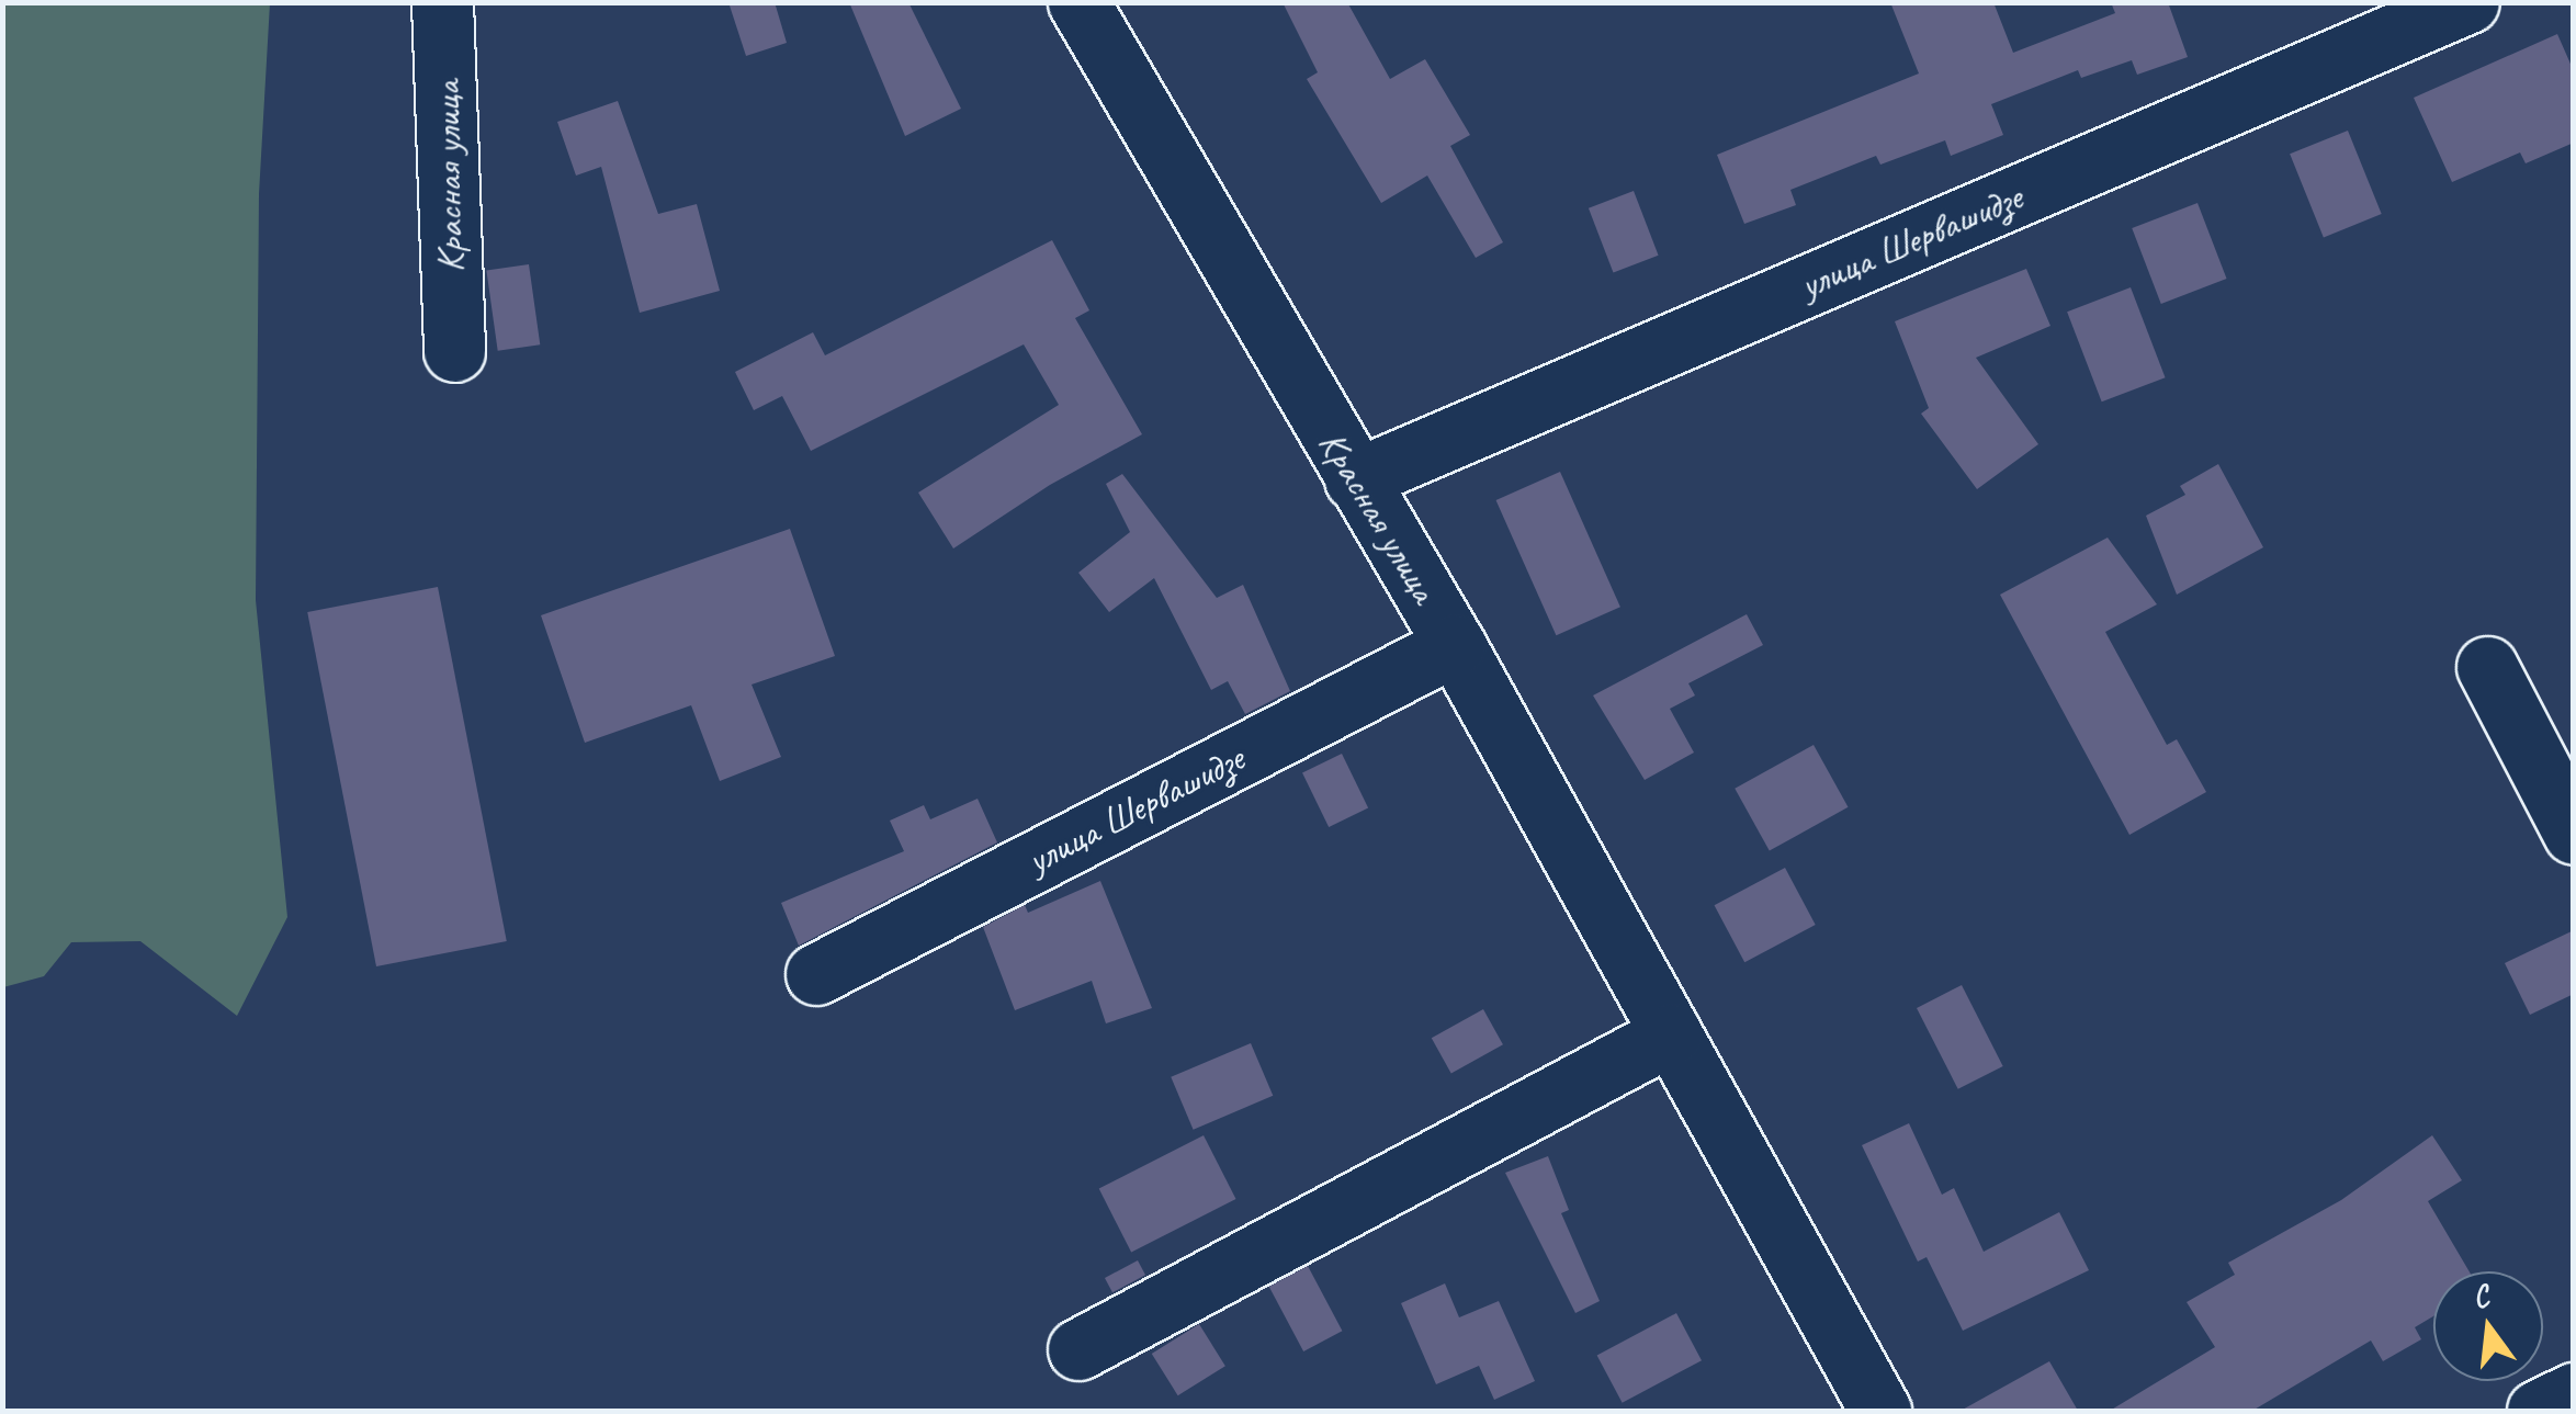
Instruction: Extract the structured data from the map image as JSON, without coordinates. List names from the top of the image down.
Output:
{
  "streets": {
    "street": ["Красная улица", "улица Шервашидзе"]
  },
  "crossings": [
    ["Красная улица", "улица Шервашидзе"]
  ],
  "north": "top"
}
